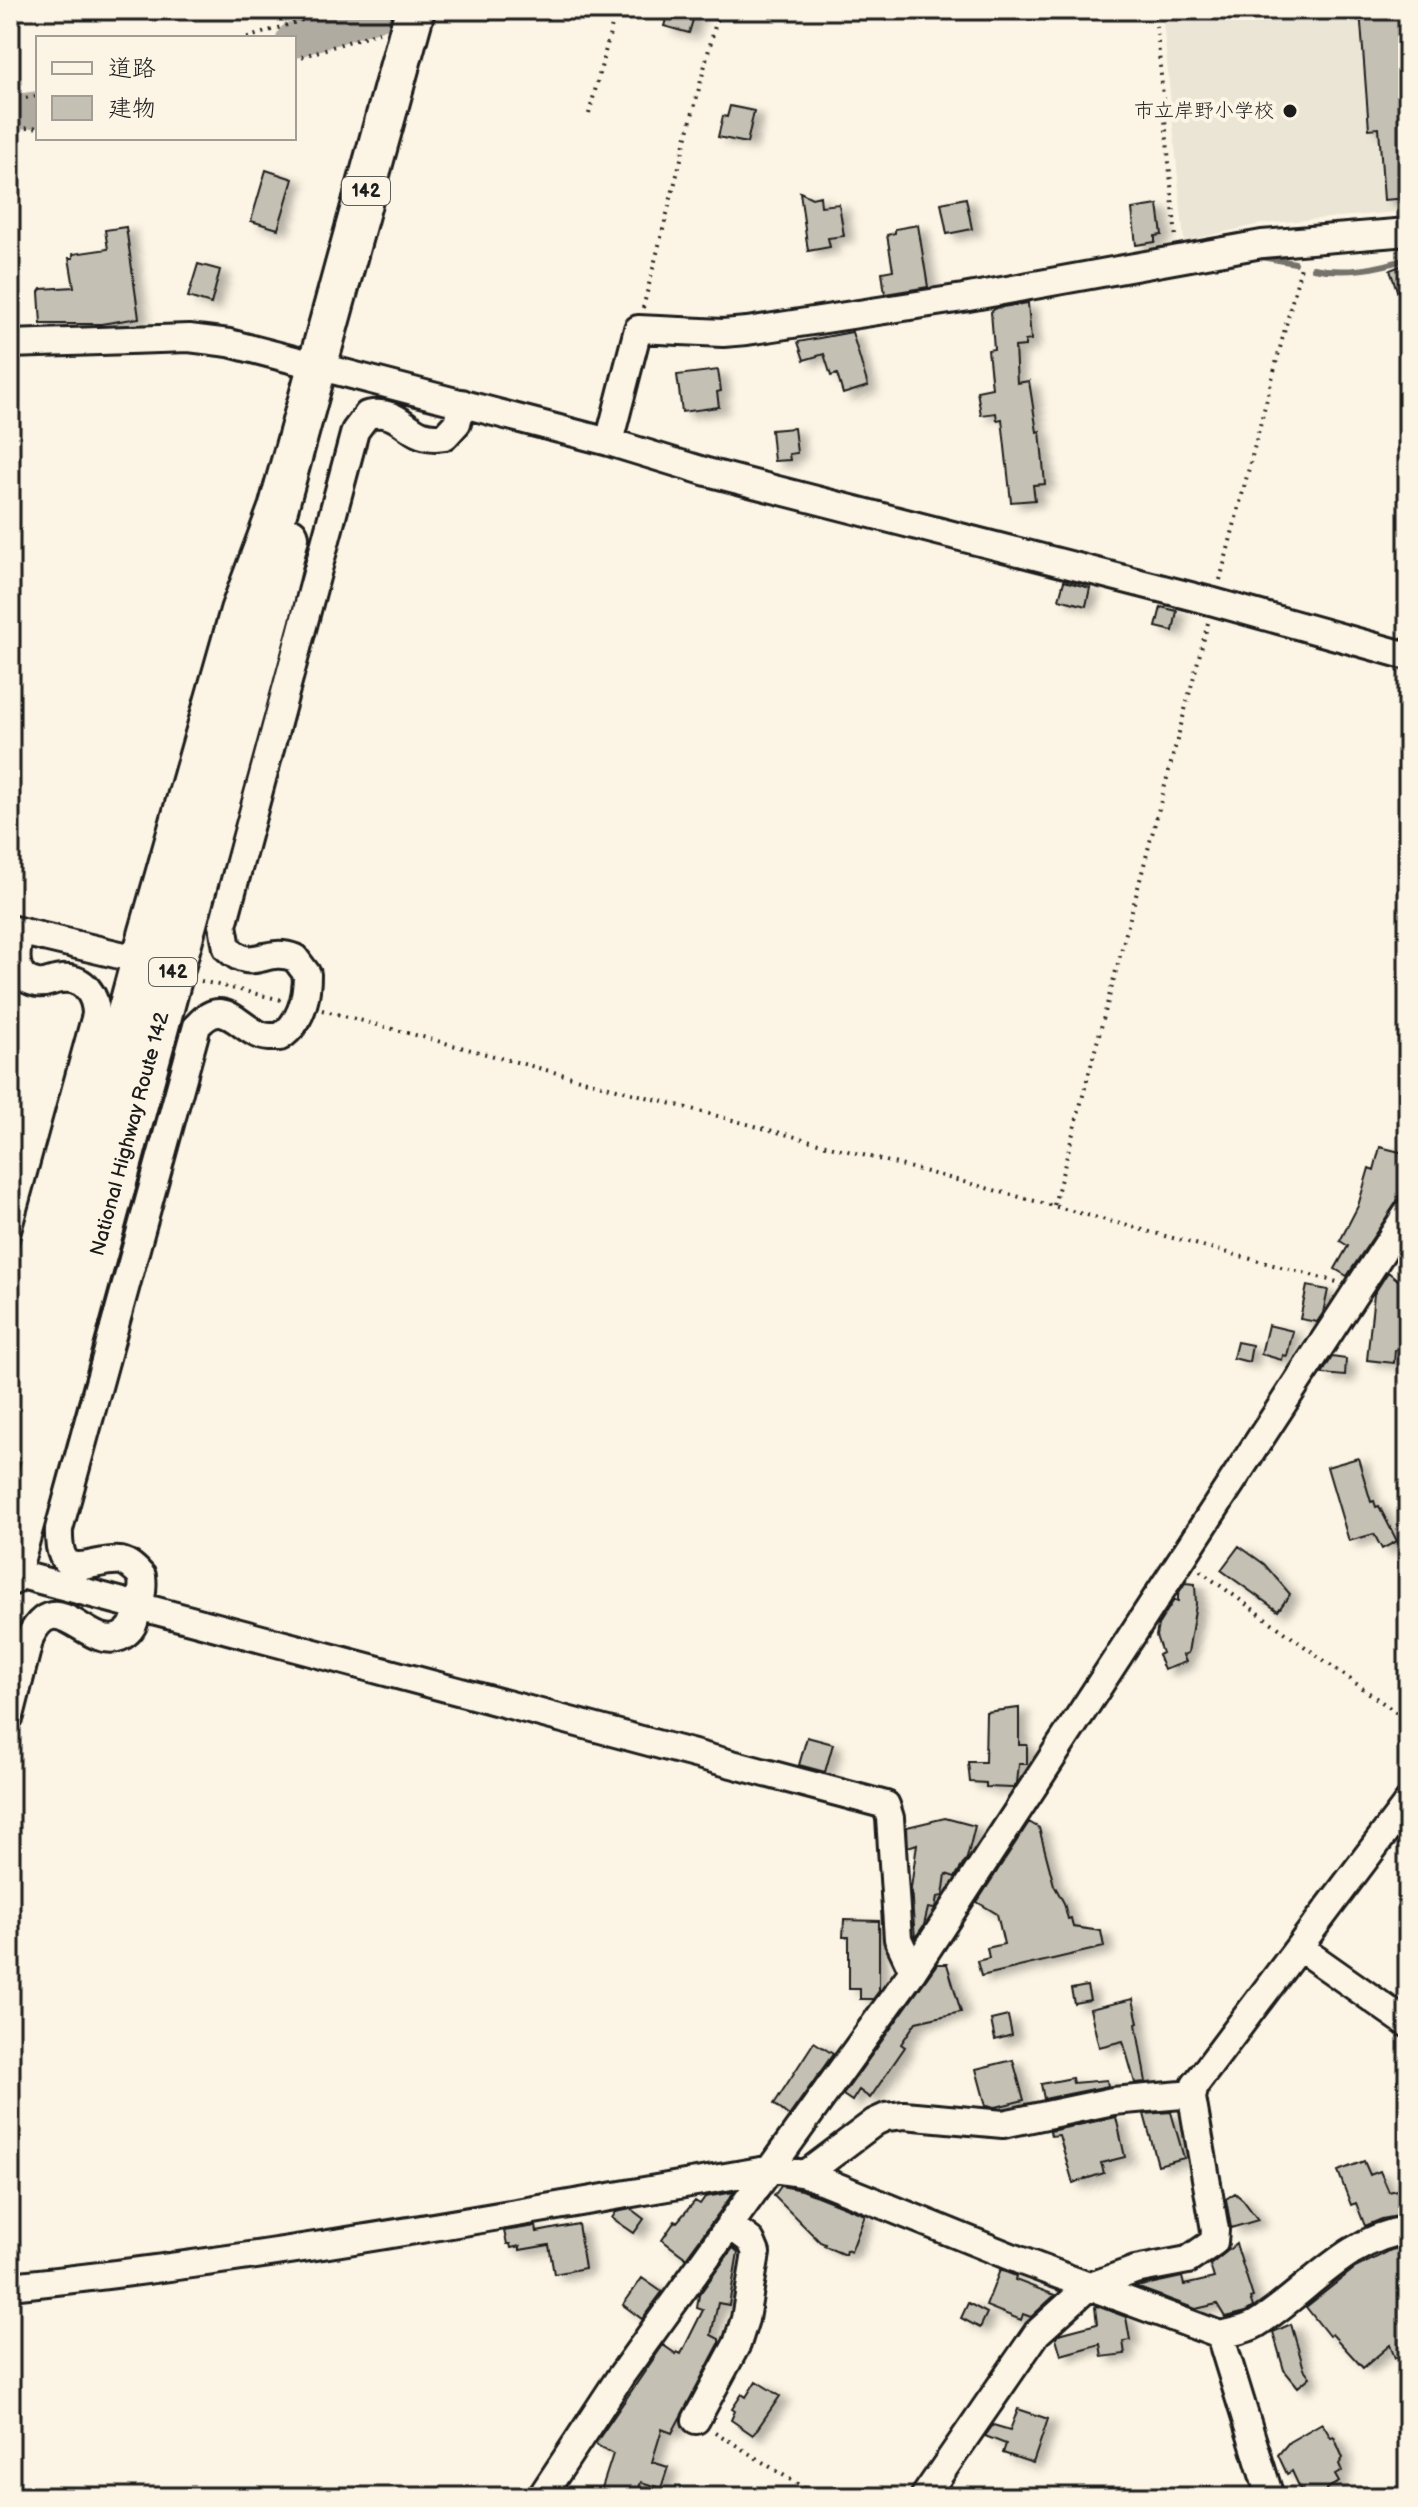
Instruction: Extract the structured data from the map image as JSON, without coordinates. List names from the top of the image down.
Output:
{
  "streets": {
    "highway": ["142", "National Highway Route 142"]
  },
  "places": ["市立岸野小学校"],
  "legend": ["道路", "建物"]
}
